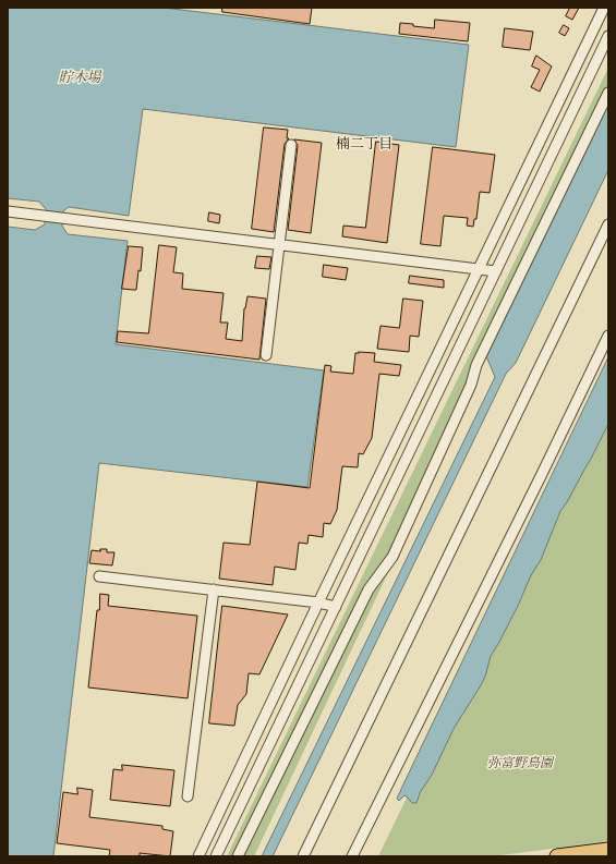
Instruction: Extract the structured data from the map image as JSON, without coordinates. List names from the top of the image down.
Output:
{
  "districts": ["楠二丁目"],
  "water": ["貯木場"],
  "parks": ["弥富野鳥園"]
}
